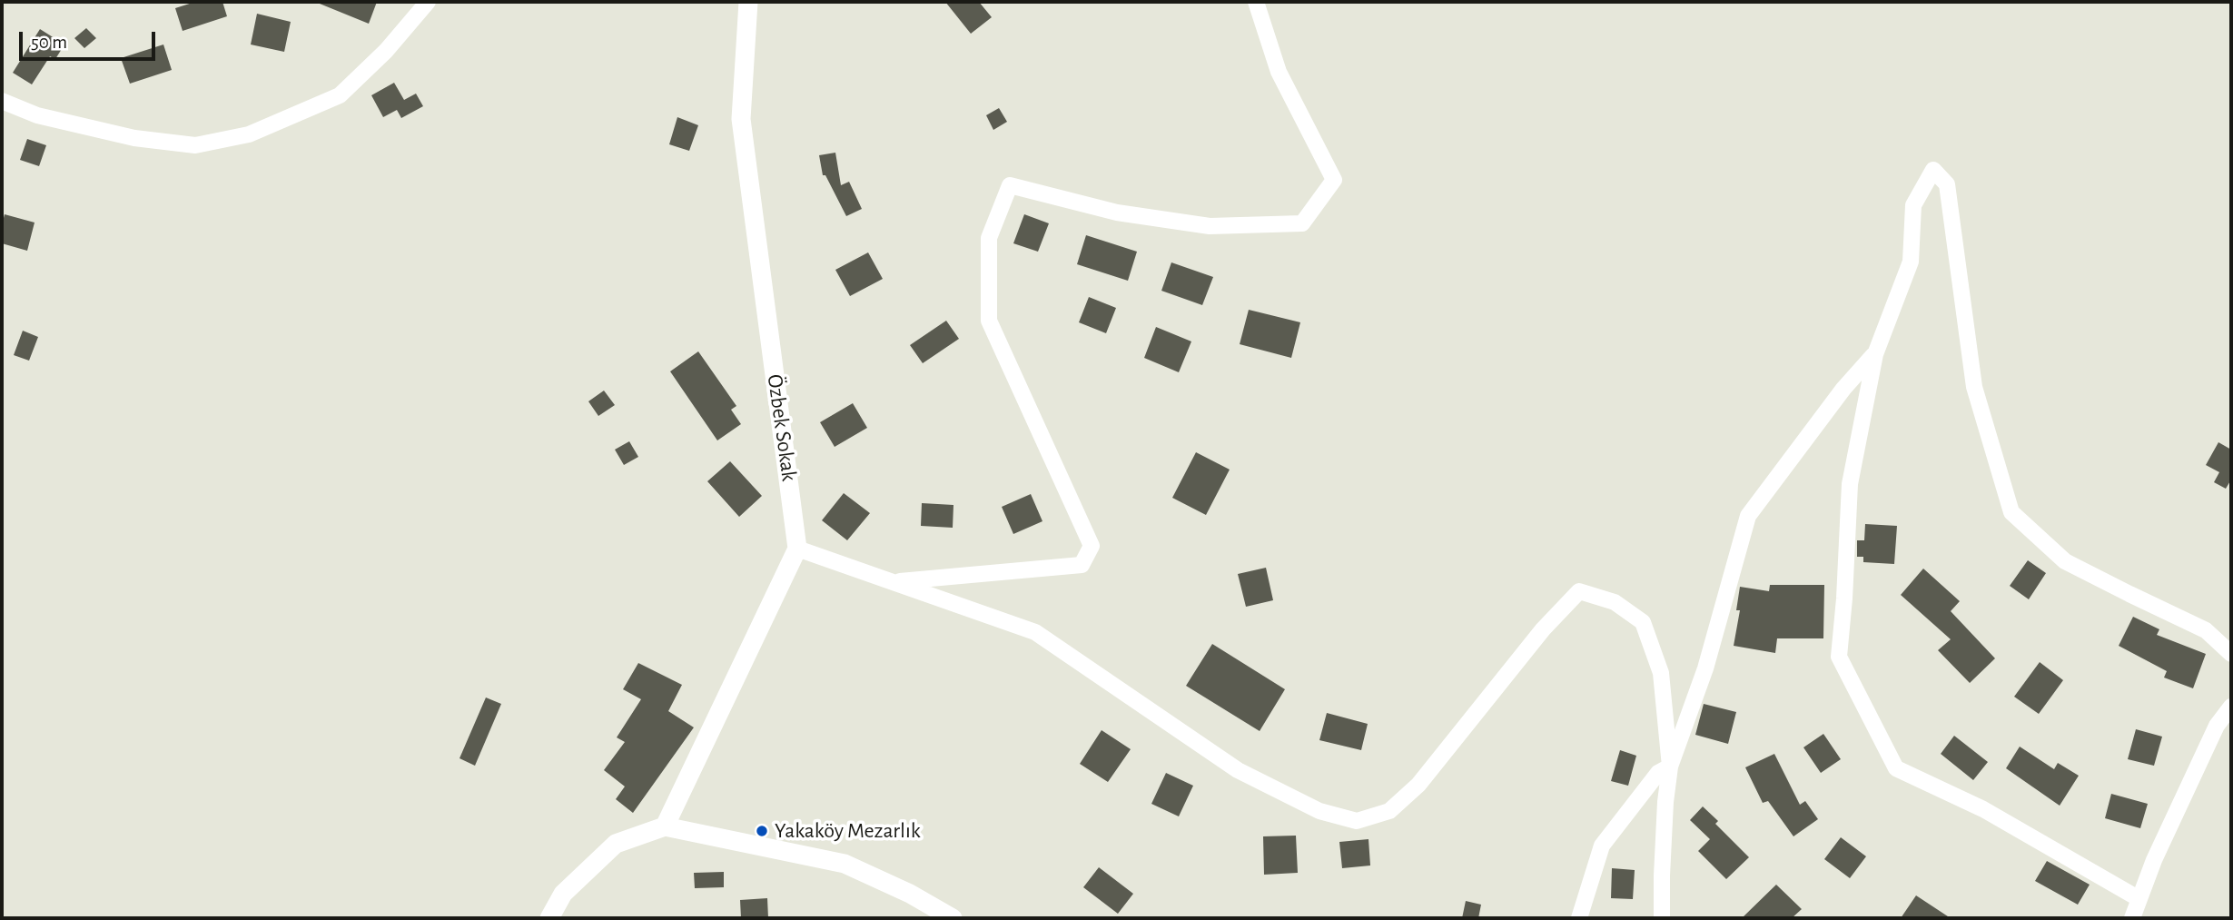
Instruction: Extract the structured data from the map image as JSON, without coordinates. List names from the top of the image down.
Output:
{
  "streets": {
    "street": ["Özbek Sokak"]
  },
  "places": ["Yakaköy Mezarlık"],
  "scale_bar": "50 m"
}
